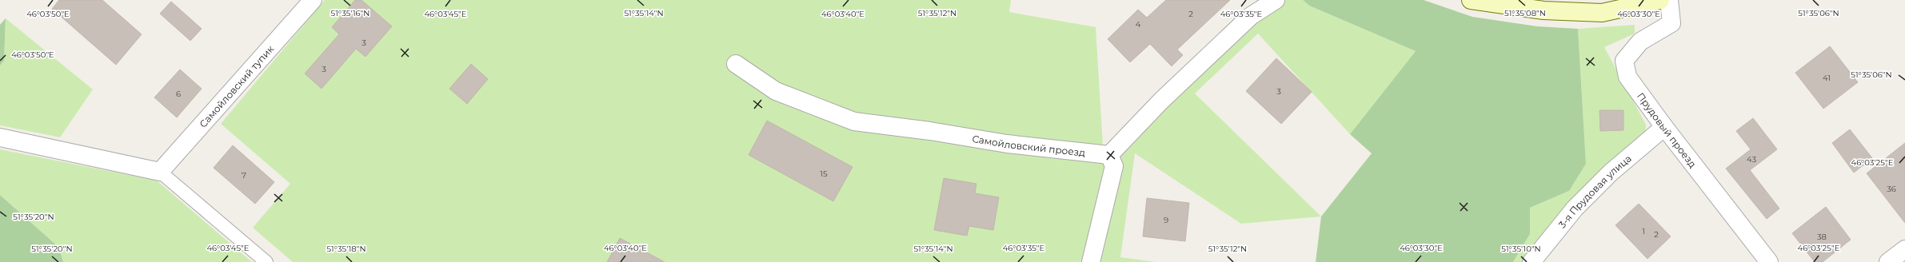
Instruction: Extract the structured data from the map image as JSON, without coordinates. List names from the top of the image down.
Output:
{
  "streets": {
    "street": [
      "Самойловский тупик",
      "Прудовый проезд",
      "Самойловский проезд",
      "3-я Прудовая улица"
    ]
  },
  "crossings": [
    ["Прудовый проезд", "3-я Прудовая улица"]
  ],
  "house_numbers": [
    "2",
    "4",
    "3",
    "3",
    "41",
    "3",
    "6",
    "43",
    "15",
    "7",
    "36",
    "9",
    "1",
    "2",
    "38"
  ],
  "coordinates": [
    "51°35'16\"N",
    "51°35'14\"N",
    "51°35'12\"N",
    "51°35'08\"N",
    "51°35'06\"N",
    "46°03'50\"E",
    "46°03'45\"E",
    "46°03'40\"E",
    "46°03'35\"E",
    "46°03'30\"E",
    "46°03'25\"E",
    "51°35'20\"N",
    "51°35'18\"N",
    "51°35'10\"N"
  ]
}
